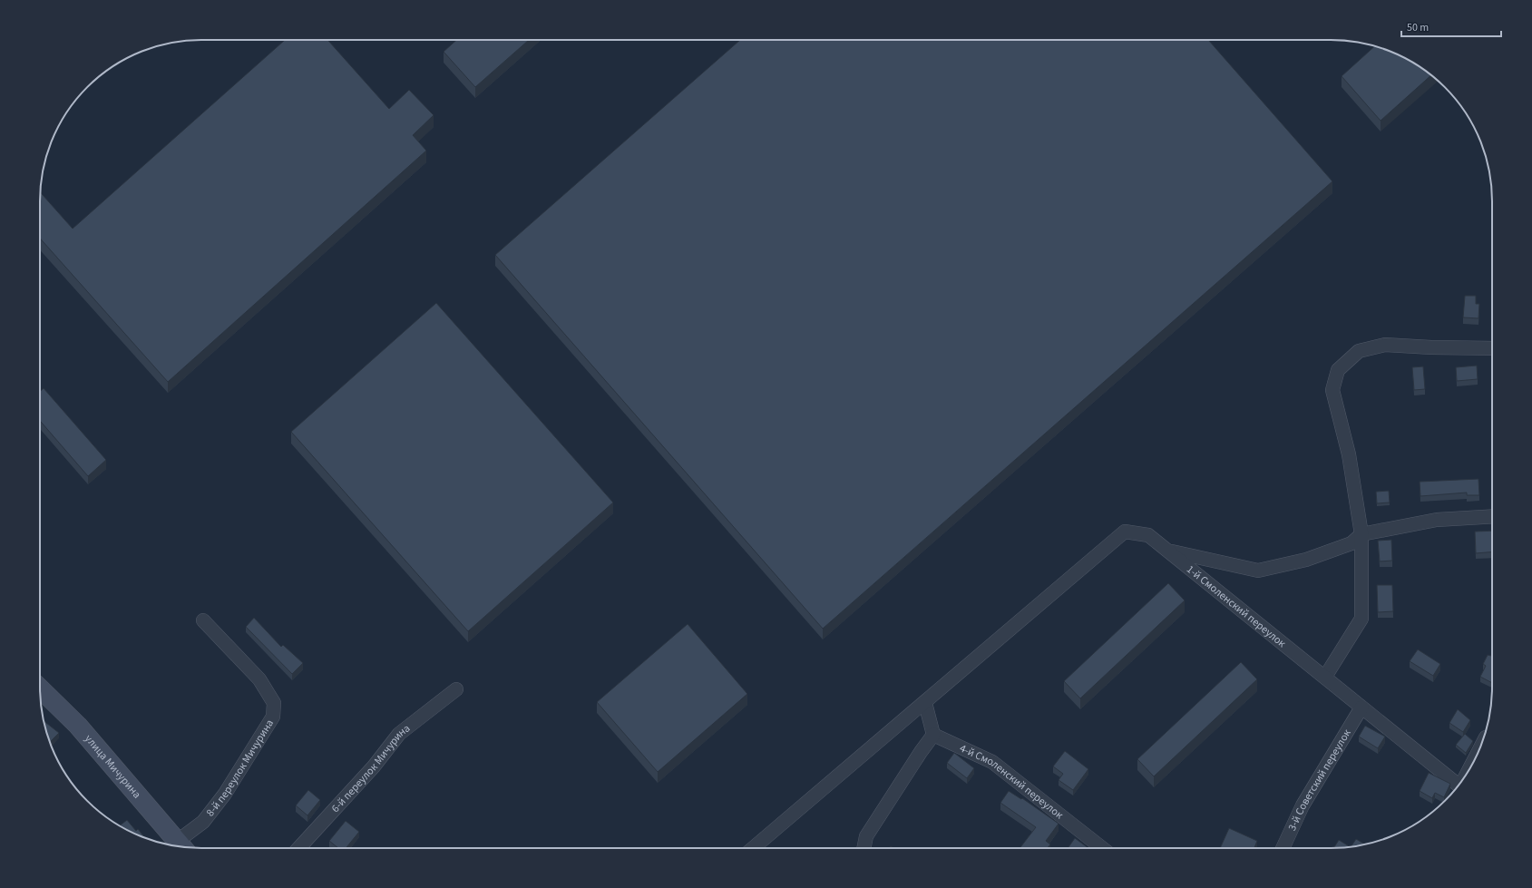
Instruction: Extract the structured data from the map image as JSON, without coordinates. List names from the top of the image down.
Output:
{
  "streets": {
    "main road": ["улица Мичурина"],
    "street": [
      "1-й Смоленский переулок",
      "8-й переулок Мичурина",
      "6-й переулок Мичурина",
      "3-й Советский переулок",
      "4-й Смоленский переулок"
    ]
  },
  "crossings": [
    ["1-й Смоленский переулок", "3-й Советский переулок"],
    ["улица Мичурина", "8-й переулок Мичурина"]
  ],
  "scale_bar": "50 m"
}
